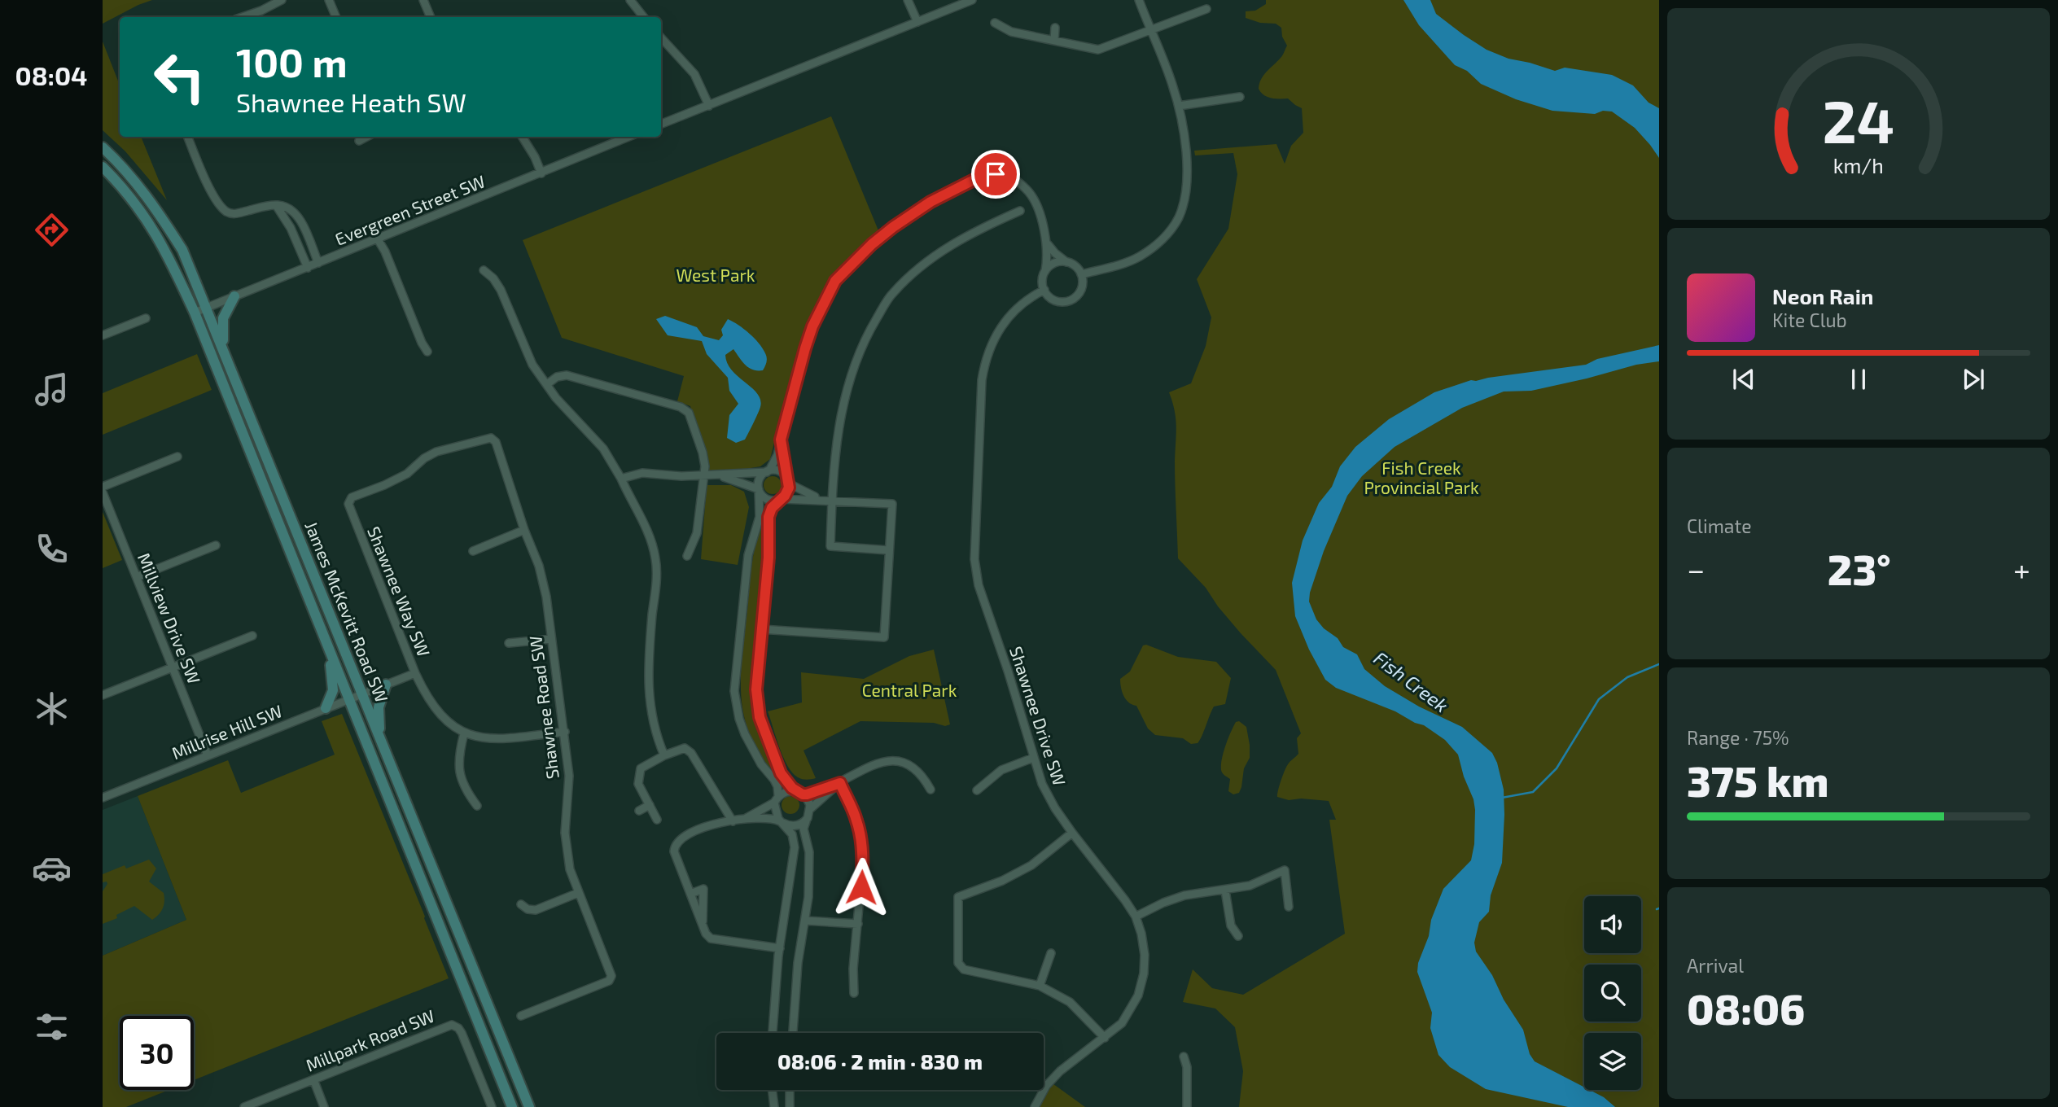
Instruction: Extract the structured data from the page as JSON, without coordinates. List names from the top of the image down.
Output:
{
  "streets": {
    "main road": ["James McKevitt Road SW"],
    "street": [
      "Evergreen Street SW",
      "Shawnee Way SW",
      "Millview Drive SW",
      "Shawnee Road SW",
      "Shawnee Drive SW",
      "Millrise Hill SW",
      "Millpark Road SW"
    ]
  },
  "crossings": [
    ["Evergreen Street SW", "James McKevitt Road SW"],
    ["Shawnee Way SW", "Shawnee Road SW"],
    ["Shawnee Way SW", "Millrise Hill SW"],
    ["James McKevitt Road SW", "Millrise Hill SW"],
    ["Millview Drive SW", "Millrise Hill SW"]
  ],
  "water": ["Fish Creek"],
  "parks": ["West Park", "Fish Creek Provincial Park", "Central Park"],
  "page": {
    "tabs": "08:04",
    "turn": ["100 m", "Shawnee Heath SW"],
    "song": ["Neon Rain", "Kite Club"],
    "tile": [
      "Climate",
      ["Range · 75%", "375 km"],
      ["Arrival", "08:06"]
    ],
    "heat": ["−", "23°", "+"],
    "limit": "30",
    "trip": "08:06 · 2 min · 830 m",
    "gauge": ["24", "km/h"]
  }
}
